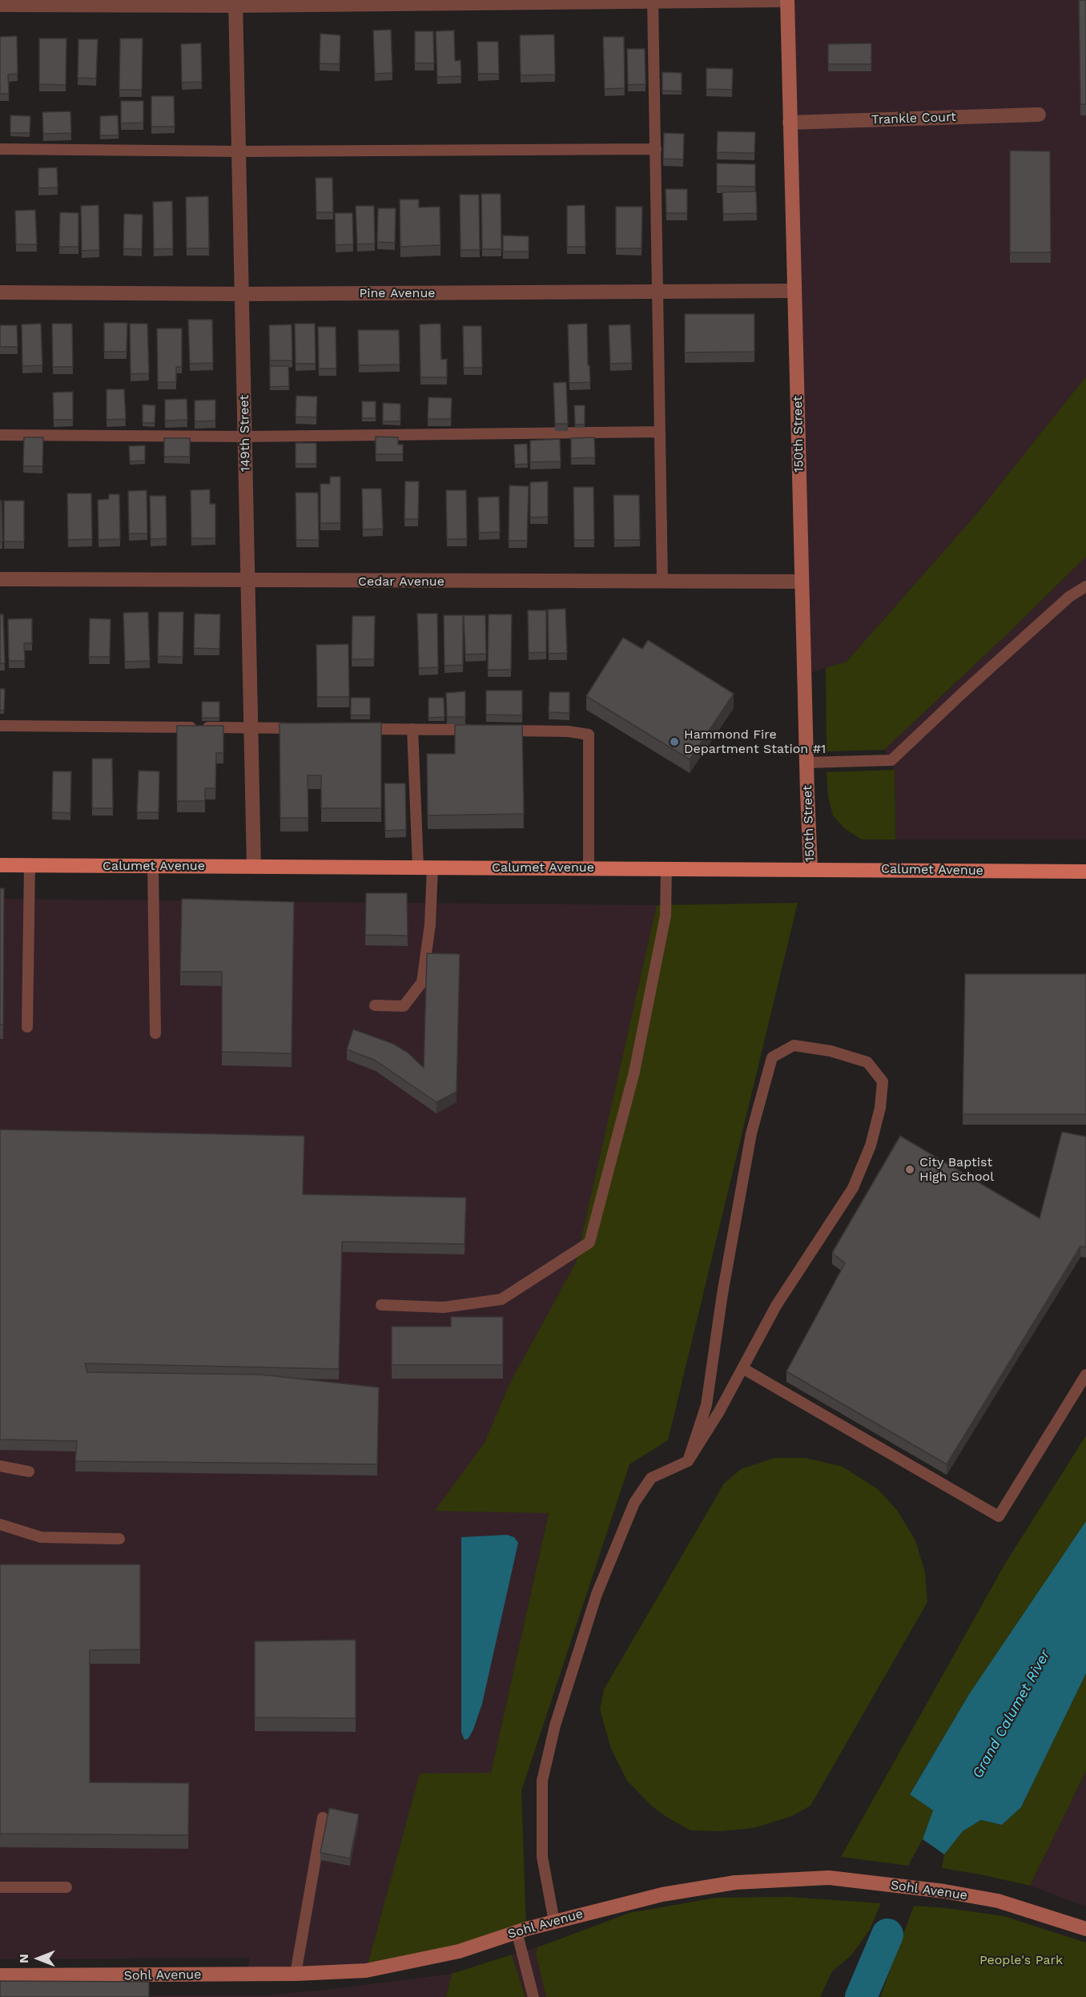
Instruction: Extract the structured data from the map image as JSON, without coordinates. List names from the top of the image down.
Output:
{
  "streets": {
    "main road": ["Calumet Avenue"],
    "street": [
      "Trankle Court",
      "Pine Avenue",
      "149th Street",
      "150th Street",
      "Cedar Avenue",
      "Sohl Avenue"
    ]
  },
  "crossings": [
    ["Trankle Court", "150th Street"],
    ["Pine Avenue", "149th Street"],
    ["Pine Avenue", "150th Street"],
    ["149th Street", "Cedar Avenue"],
    ["149th Street", "Calumet Avenue"],
    ["150th Street", "Cedar Avenue"],
    ["150th Street", "Calumet Avenue"]
  ],
  "water": ["Grand Calumet River"],
  "parks": ["People's Park"],
  "places": ["Hammond Fire Department Station #1", "City Baptist High School"],
  "north": "left"
}
